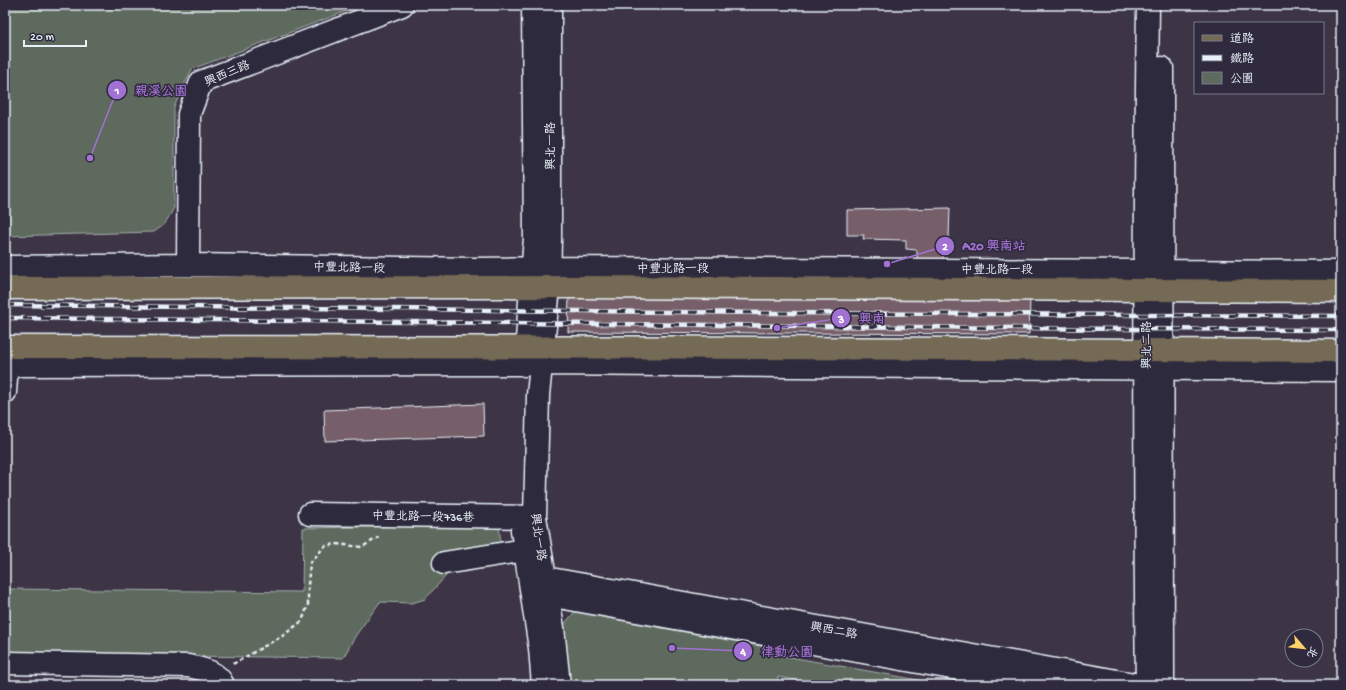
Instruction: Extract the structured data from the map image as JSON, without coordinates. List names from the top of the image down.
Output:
{
  "streets": {
    "main road": ["中豐北路一段"],
    "street": [
      "興西三路",
      "興北一路",
      "興北二路",
      "中豐北路一段736巷",
      "興西二路"
    ]
  },
  "crossings": [
    ["興西三路", "中豐北路一段"],
    ["興北一路", "中豐北路一段"],
    ["興北一路", "中豐北路一段736巷"],
    ["興北一路", "興西二路"],
    ["中豐北路一段", "興北二路"]
  ],
  "places": [
    "親溪公園",
    "A20 興南站",
    "興南",
    "律動公園"
  ],
  "legend": ["道路", "鐵路", "公園"],
  "scale_bar": "20 m",
  "north": "bottom right"
}
